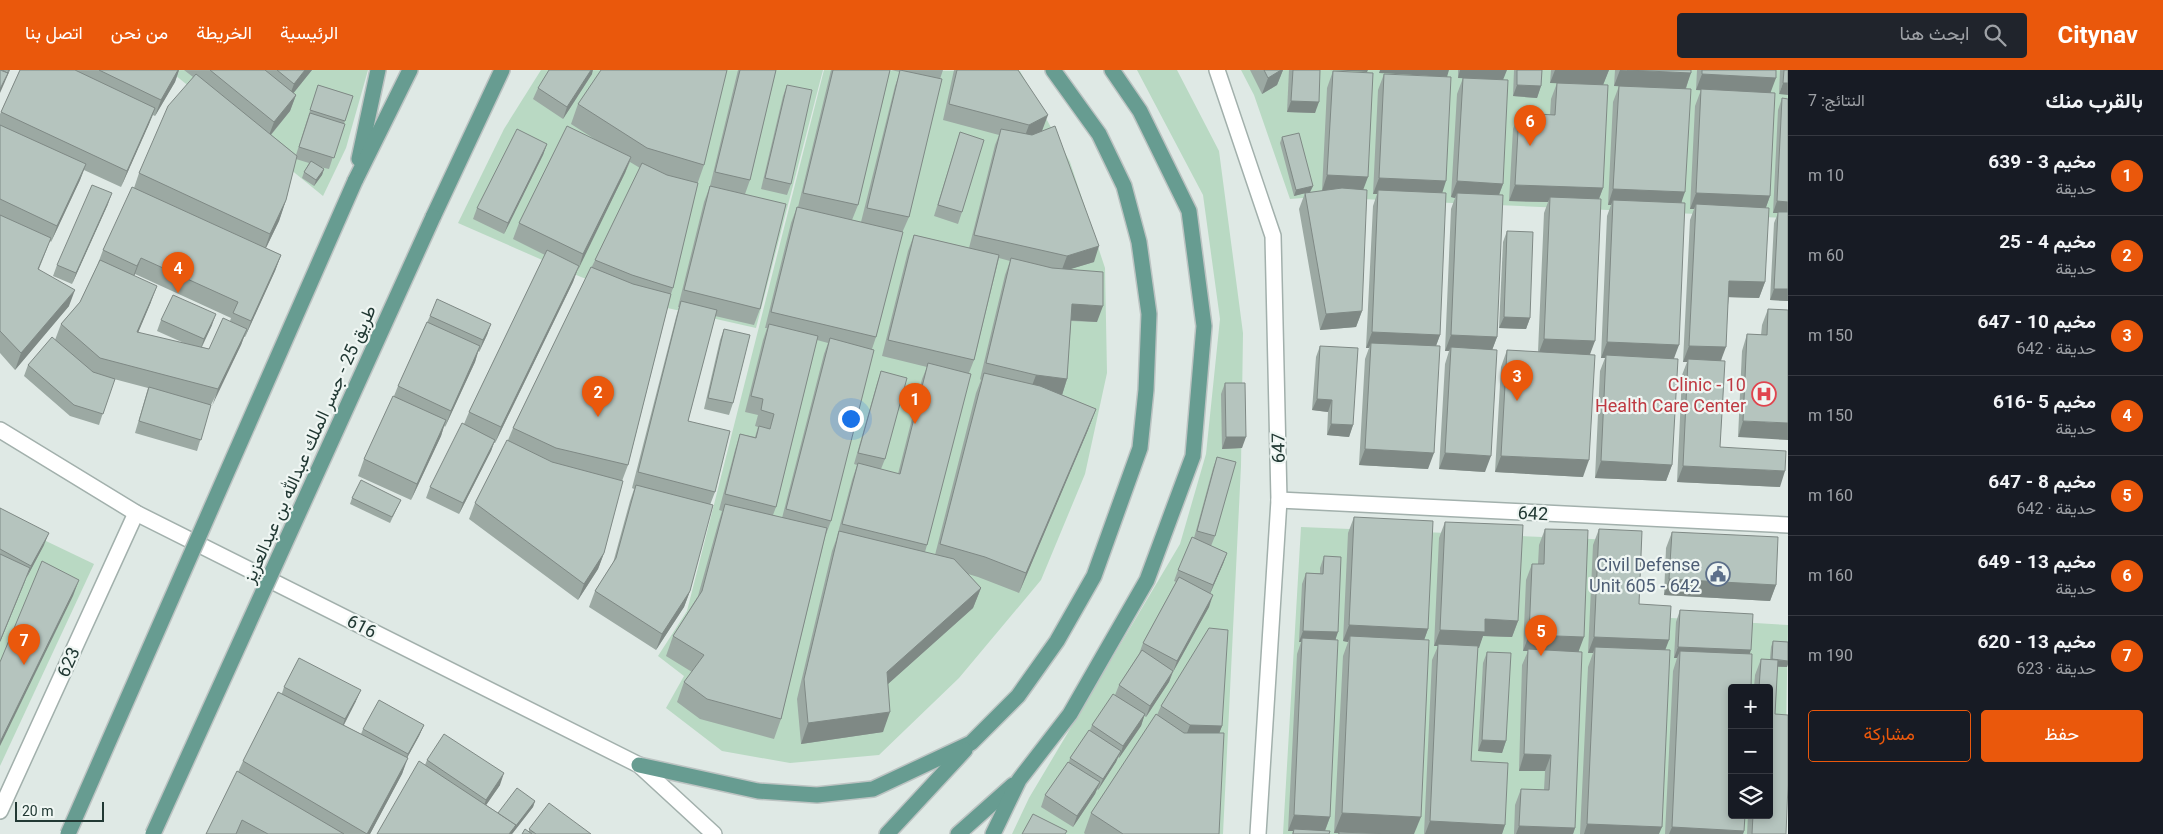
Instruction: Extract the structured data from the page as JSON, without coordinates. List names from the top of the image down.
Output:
{
  "streets": {
    "main road": ["طريق 25 - جسر الملك عبدالله بن عبدالعزيز"],
    "street": [
      "647",
      "642",
      "616",
      "623"
    ]
  },
  "crossings": [
    ["647", "642"],
    ["616", "623"]
  ],
  "places": {
    "hospital": ["Clinic - 10 Health Care Center"],
    "public building": ["Civil Defense Unit 605 - 642"]
  },
  "scale_bar": "20 m",
  "page": {
    "header": "Citynav",
    "search": "ابحث هنا",
    "nav": [
      "الرئيسية",
      "الخريطة",
      "من نحن",
      "اتصل بنا"
    ],
    "heading": ["بالقرب منك", "النتائج: 7"],
    "pins": [
      "6",
      "4",
      "3",
      "2",
      "1",
      "5",
      "7"
    ],
    "list": [
      {
        "mark": "1",
        "name": "مخيم 3 - 639",
        "note": "حديقة",
        "value": "10 m"
      },
      {
        "mark": "2",
        "name": "مخيم 4 - 25",
        "note": "حديقة",
        "value": "60 m"
      },
      {
        "mark": "3",
        "name": "مخيم 10 - 647",
        "note": "حديقة · 642",
        "value": "150 m"
      },
      {
        "mark": "4",
        "name": "مخيم 5 -616",
        "note": "حديقة",
        "value": "150 m"
      },
      {
        "mark": "5",
        "name": "مخيم 8 - 647",
        "note": "حديقة · 642",
        "value": "160 m"
      },
      {
        "mark": "6",
        "name": "مخيم 13 - 649",
        "note": "حديقة",
        "value": "160 m"
      },
      {
        "mark": "7",
        "name": "مخيم 13 - 620",
        "note": "حديقة · 623",
        "value": "190 m"
      }
    ],
    "map_buttons": ["+", "−"],
    "buttons": ["حفظ", "مشاركة"],
    "scale": "20 m"
  }
}
